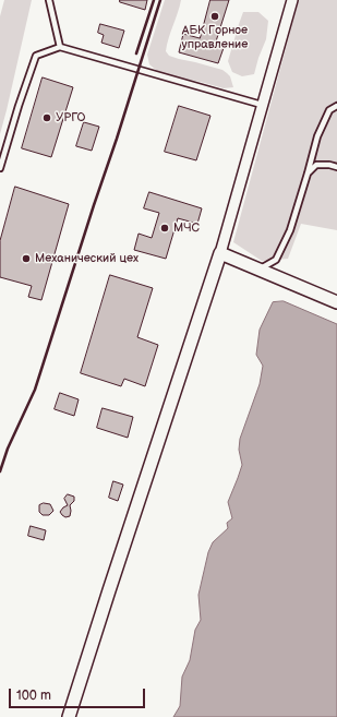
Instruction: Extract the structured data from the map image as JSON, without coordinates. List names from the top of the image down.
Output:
{
  "places": [
    "АБК Горное управление",
    "УРГО",
    "МЧС",
    "Механический цех"
  ],
  "scale_bar": "100 m"
}
